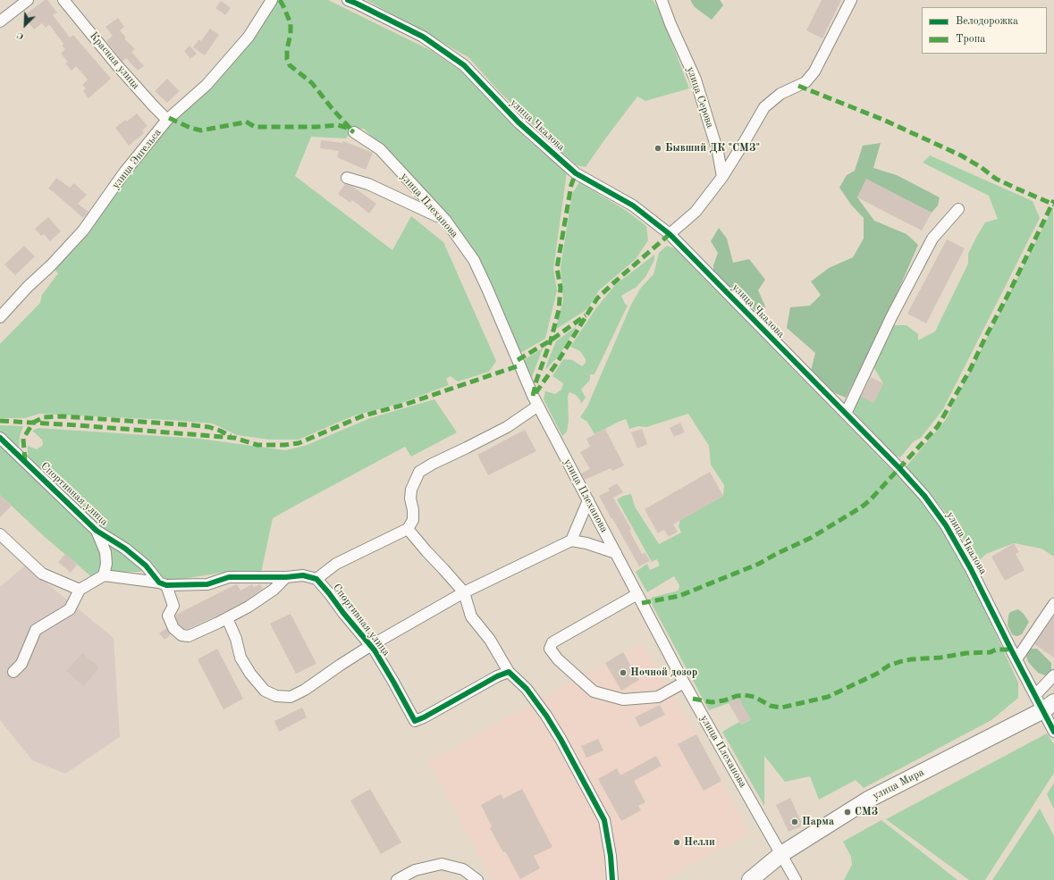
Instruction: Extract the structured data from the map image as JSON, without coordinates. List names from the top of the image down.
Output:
{
  "streets": {
    "highway": ["улица Мира"],
    "street": [
      "Красная улица",
      "улица Серова",
      "улица Чкалова",
      "улица Энгельса",
      "улица Плеханова",
      "Спортивная улица"
    ]
  },
  "crossings": [
    ["Красная улица", "улица Энгельса"],
    ["улица Чкалова", "улица Мира"],
    ["улица Плеханова", "улица Мира"]
  ],
  "places": [
    "Бывший ДК \"СМЗ\"",
    "Ночной дозор",
    "СМЗ",
    "Парма",
    "Нелли"
  ],
  "legend": ["Велодорожка", "Тропа"],
  "north": "bottom left"
}
